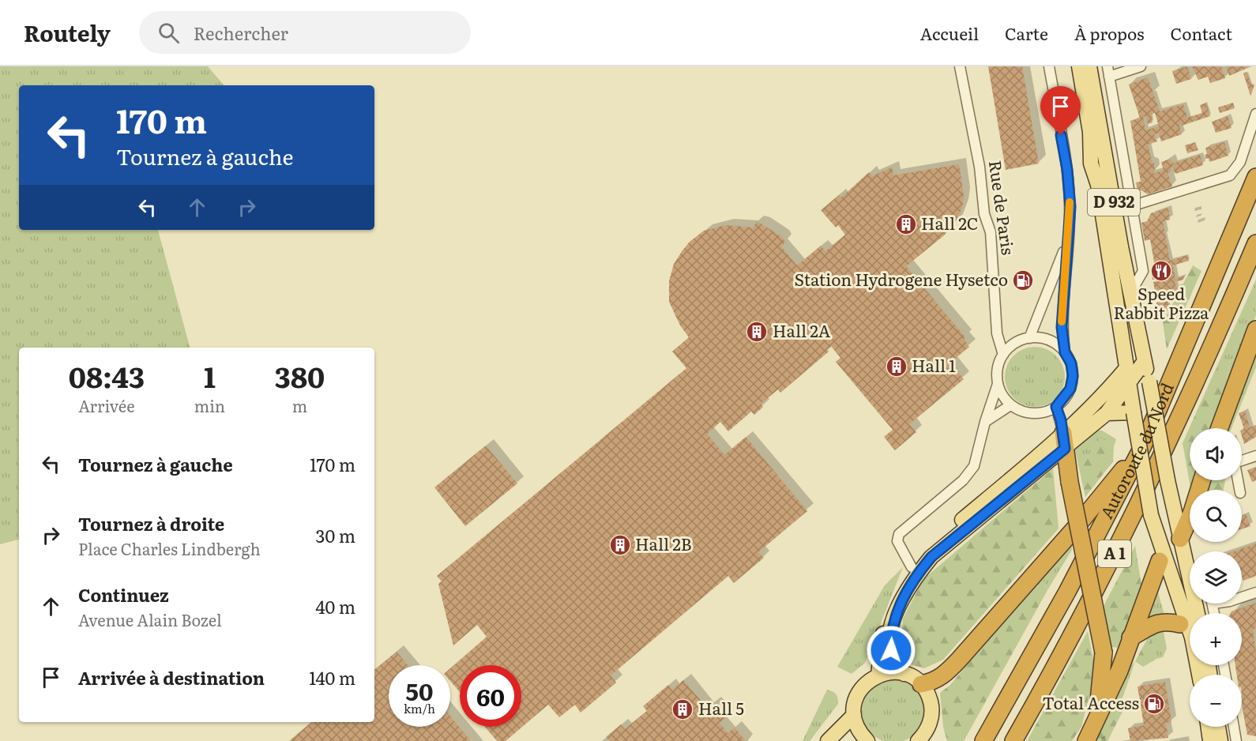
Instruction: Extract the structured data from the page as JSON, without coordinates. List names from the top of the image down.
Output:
{
  "streets": {
    "highway": ["Autoroute du Nord", "A 1"],
    "main road": ["D 932"],
    "street": ["Rue de Paris"]
  },
  "places": {
    "building": [
      "Hall 2C",
      "Hall 2A",
      "Hall 1",
      "Hall 2B",
      "Hall 5"
    ],
    "restaurant": ["Speed Rabbit Pizza"],
    "fuel station": ["Station Hydrogene Hysetco", "Total Access"]
  },
  "page": {
    "header": "Routely",
    "search": "Rechercher",
    "nav": [
      "Accueil",
      "Carte",
      "À propos",
      "Contact"
    ],
    "turn": ["170 m", "Tournez à gauche"],
    "eta": [
      "08:43",
      "Arrivée",
      "1",
      "min",
      "380",
      "m"
    ],
    "map_buttons": ["+", "−"],
    "list": [
      {
        "name": "Tournez à gauche",
        "value": "170 m"
      },
      {
        "name": "Tournez à droite",
        "note": "Place Charles Lindbergh",
        "value": "30 m"
      },
      {
        "name": "Continuez",
        "note": "Avenue Alain Bozel",
        "value": "40 m"
      },
      {
        "name": "Arrivée à destination",
        "value": "140 m"
      }
    ],
    "speed": "50 km/h",
    "limit": "60"
  }
}
